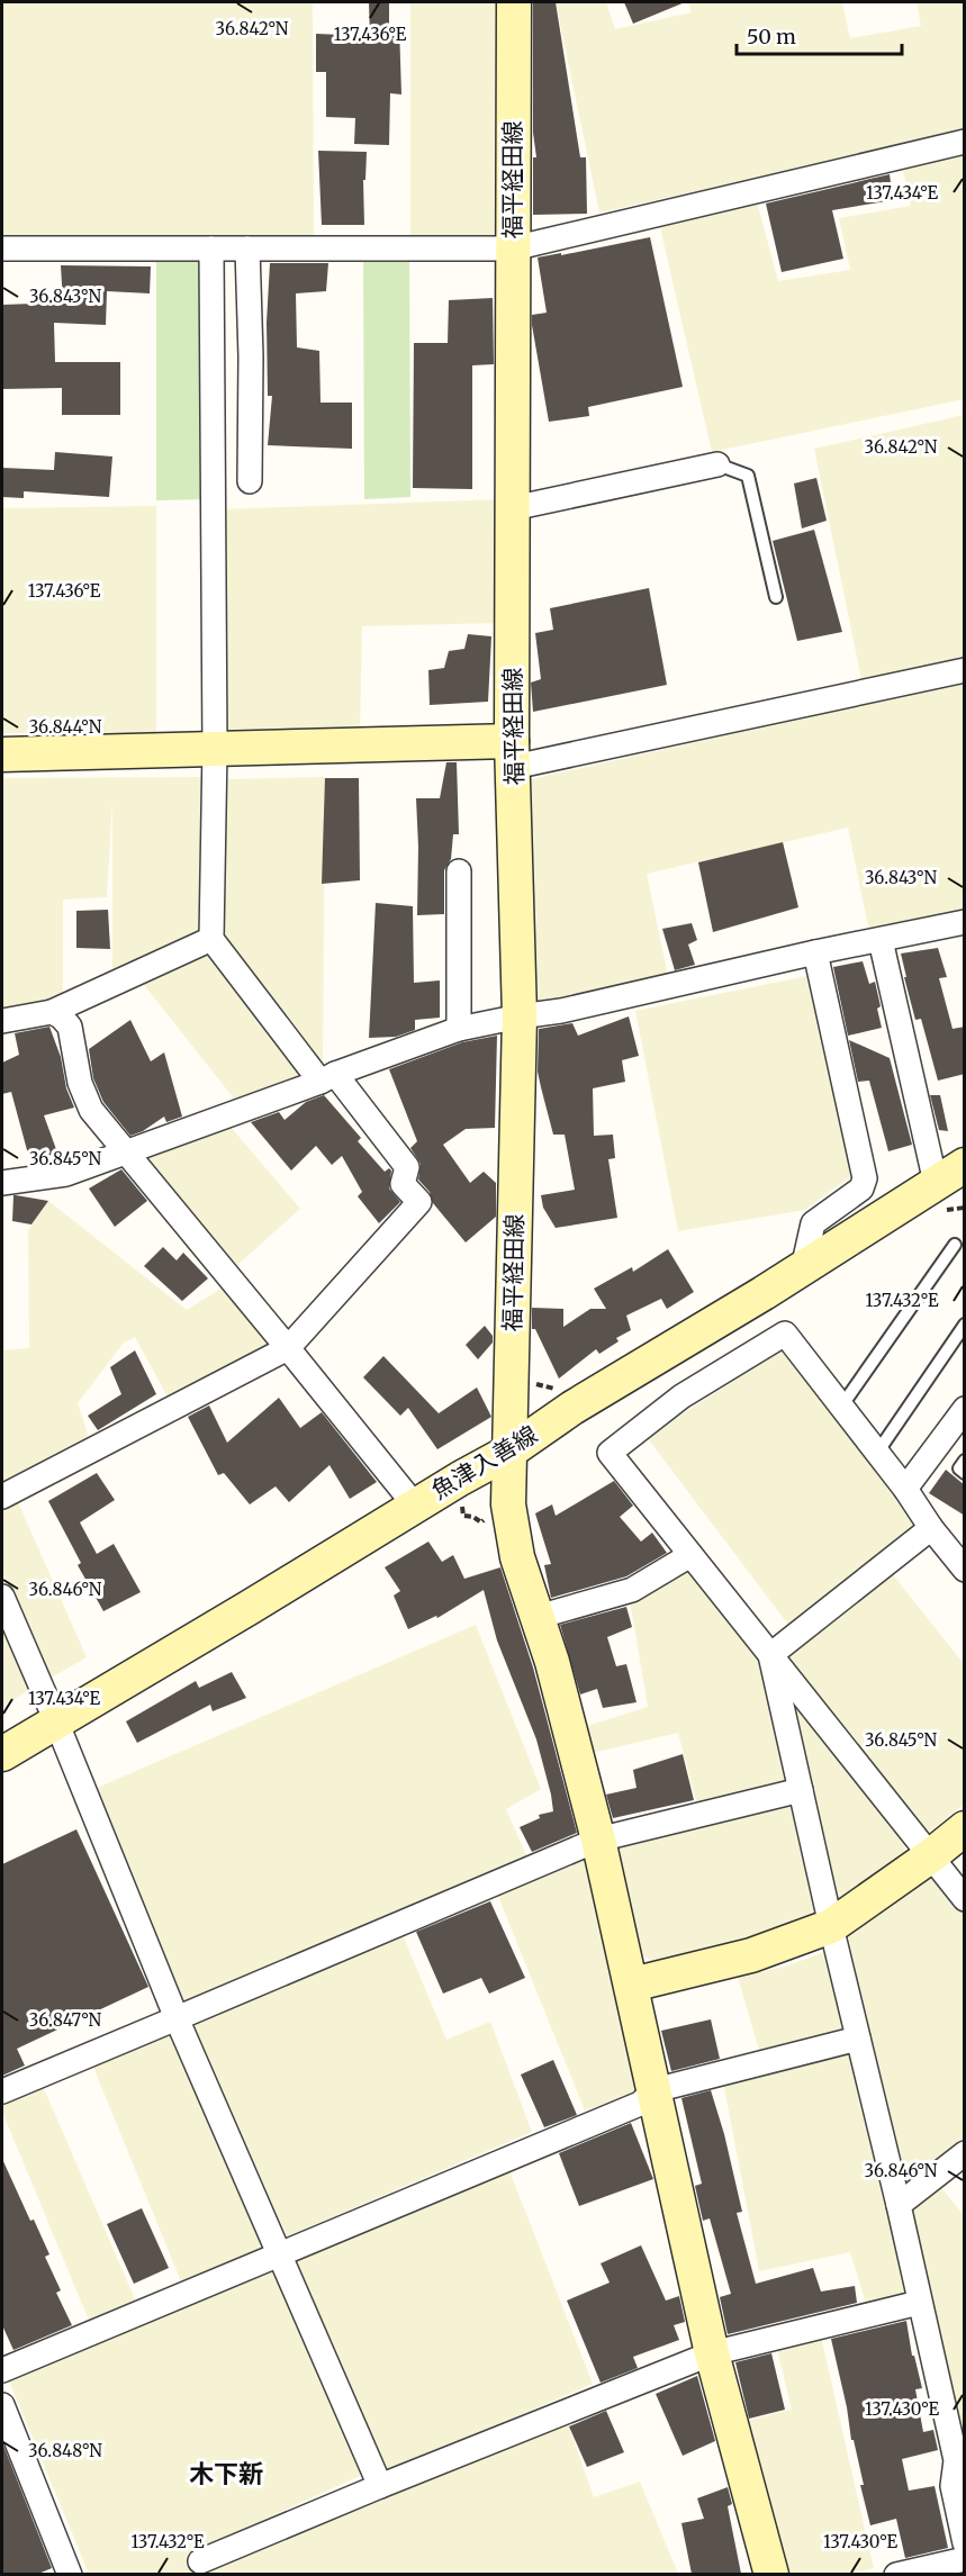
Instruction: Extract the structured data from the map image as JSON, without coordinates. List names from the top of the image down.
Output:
{
  "streets": {
    "main road": ["福平経田線", "魚津入善線"]
  },
  "crossings": [
    ["福平経田線", "魚津入善線"]
  ],
  "districts": ["木下新"],
  "scale_bar": "50 m",
  "coordinates": [
    "36.842°N",
    "137.436°E",
    "137.434°E",
    "36.843°N",
    "36.844°N",
    "36.845°N",
    "137.432°E",
    "36.846°N",
    "36.847°N",
    "137.430°E",
    "36.848°N"
  ]
}
